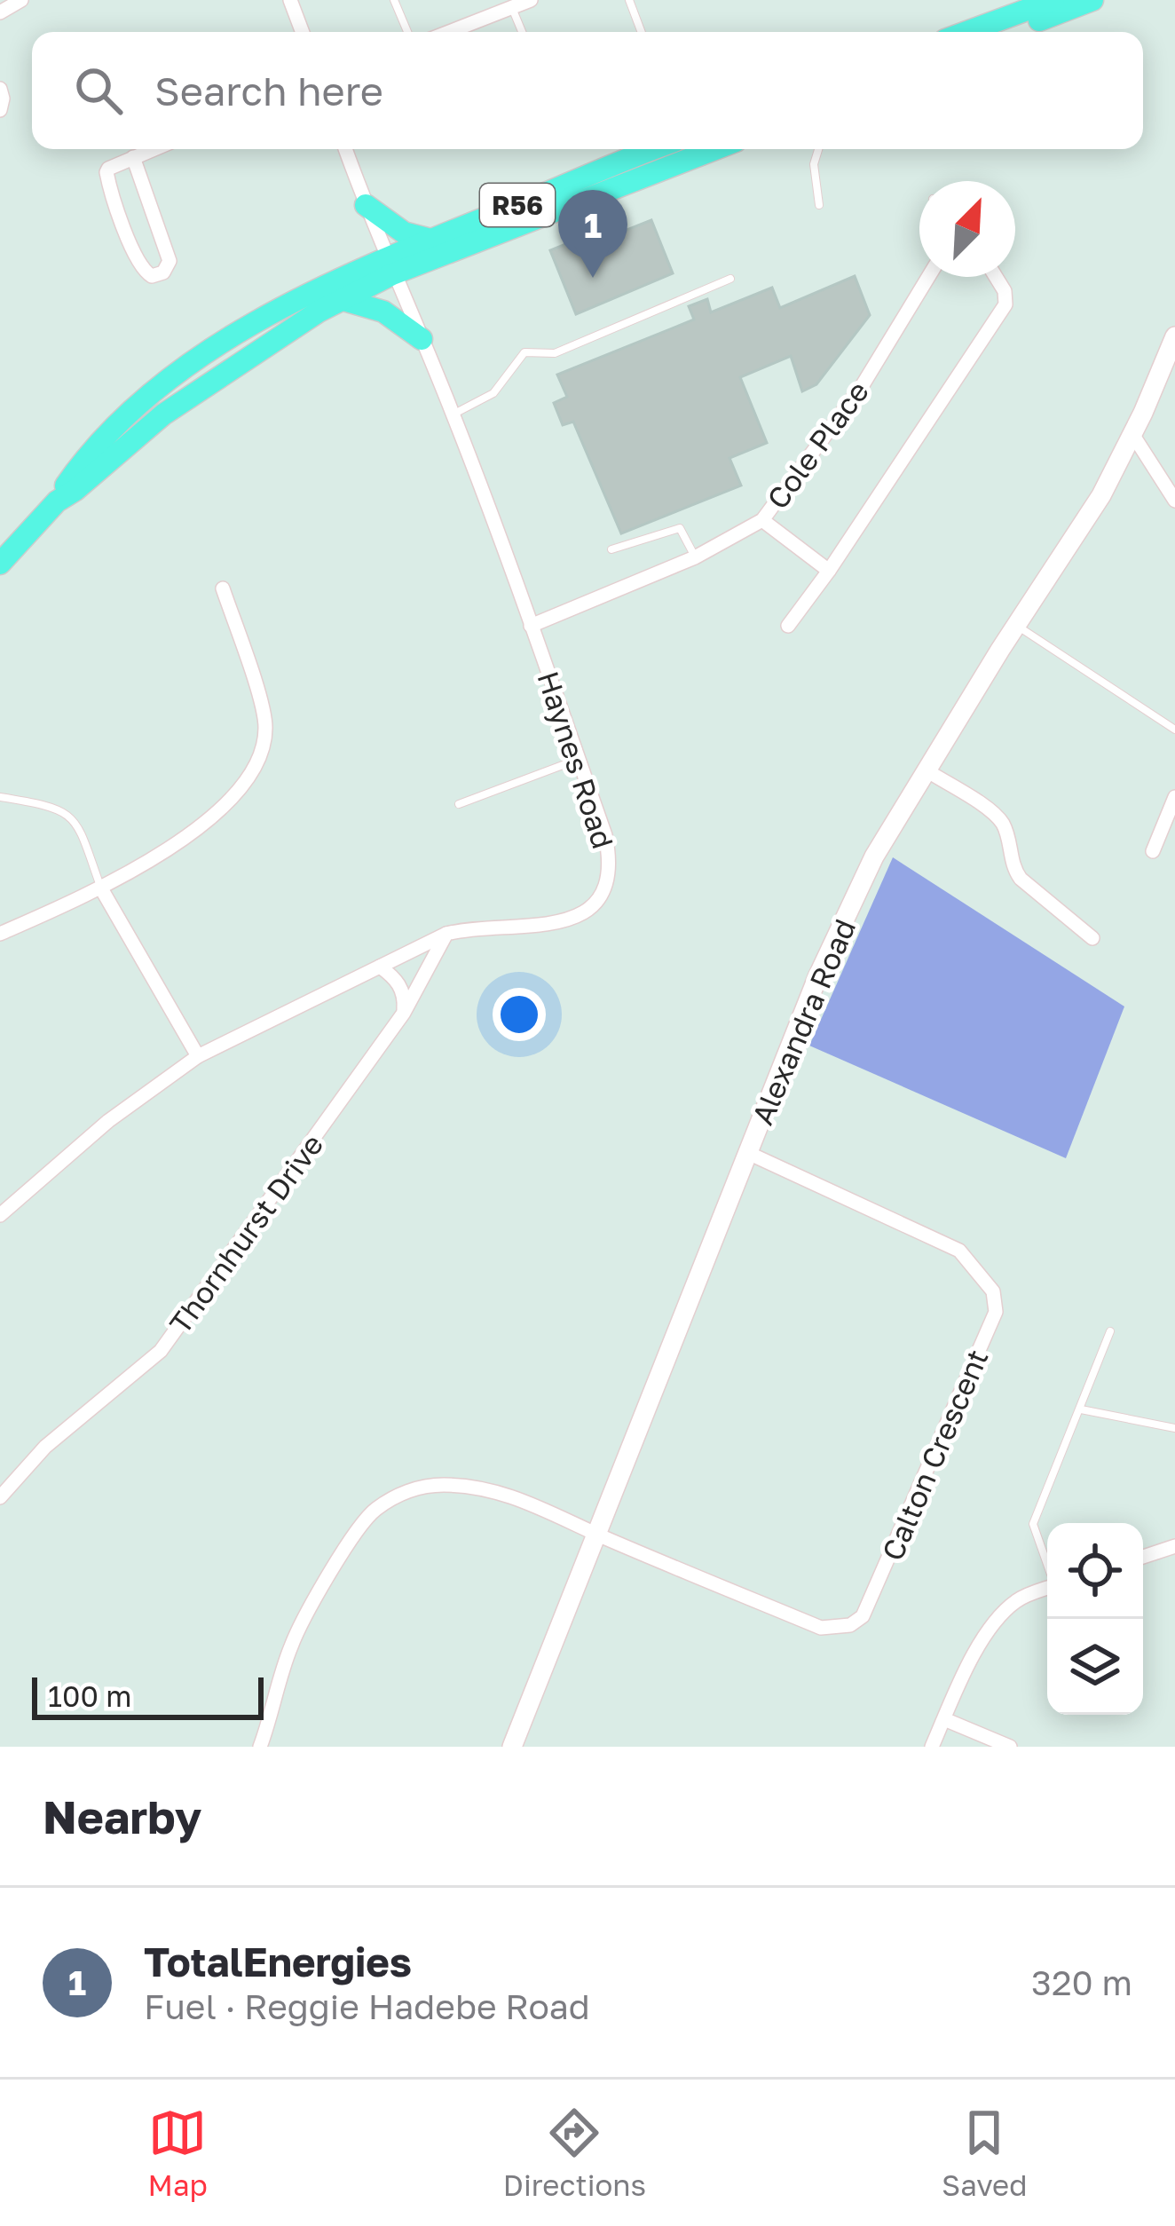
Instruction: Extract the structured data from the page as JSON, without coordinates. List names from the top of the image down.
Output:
{
  "streets": {
    "main road": ["R56"],
    "street": [
      "Cole Place",
      "Haynes Road",
      "Alexandra Road",
      "Thornhurst Drive",
      "Calton Crescent"
    ]
  },
  "crossings": [
    ["R56", "Haynes Road"],
    ["Cole Place", "Haynes Road"],
    ["Haynes Road", "Thornhurst Drive"],
    ["Alexandra Road", "Calton Crescent"]
  ],
  "scale_bar": "100 m",
  "north": "top right",
  "page": {
    "search": "Search here",
    "pins": "1",
    "scale": "100 m",
    "heading": "Nearby",
    "list": [
      {
        "mark": "1",
        "name": "TotalEnergies",
        "note": "Fuel · Reggie Hadebe Road",
        "value": "320 m"
      }
    ],
    "nav": ["Map", "Directions", "Saved"]
  }
}
